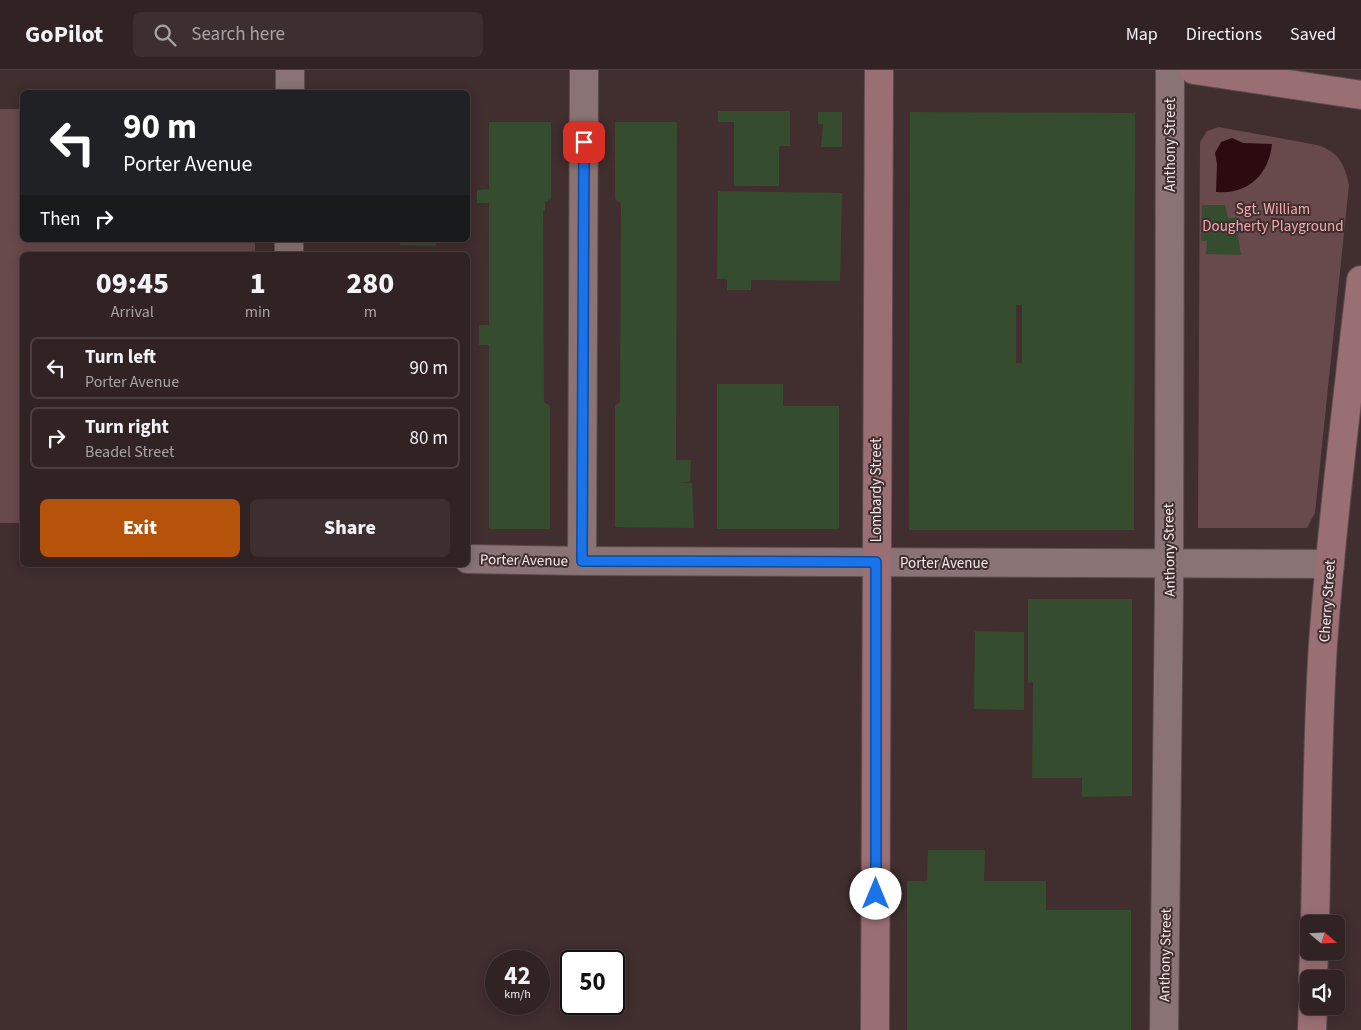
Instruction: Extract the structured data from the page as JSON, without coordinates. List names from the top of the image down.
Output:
{
  "streets": {
    "main road": ["Lombardy Street", "Cherry Street"],
    "street": ["Anthony Street", "Porter Avenue"]
  },
  "crossings": [
    ["Anthony Street", "Porter Avenue"],
    ["Lombardy Street", "Porter Avenue"],
    ["Porter Avenue", "Cherry Street"]
  ],
  "parks": ["Sgt. William Dougherty Playground"],
  "north": "right",
  "page": {
    "header": "GoPilot",
    "search": "Search here",
    "nav": ["Map", "Directions", "Saved"],
    "turn": ["90 m", "Porter Avenue"],
    "then": "Then",
    "eta": [
      "09:45",
      "Arrival",
      "1",
      "min",
      "280",
      "m"
    ],
    "list": [
      {
        "name": "Turn left",
        "note": "Porter Avenue",
        "value": "90 m"
      },
      {
        "name": "Turn right",
        "note": "Beadel Street",
        "value": "80 m"
      }
    ],
    "buttons": ["Exit", "Share"],
    "speed": "42 km/h",
    "limit": "50"
  }
}
